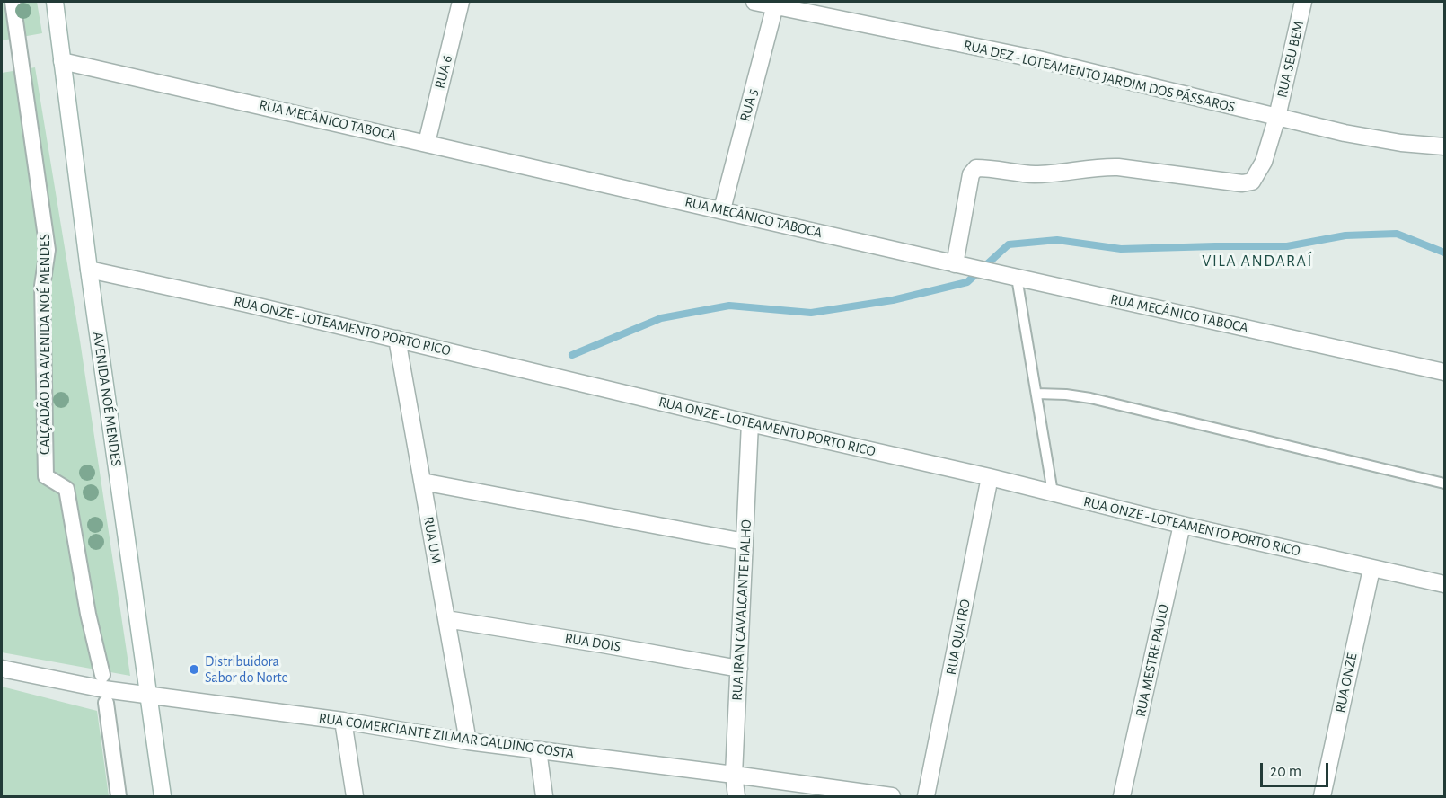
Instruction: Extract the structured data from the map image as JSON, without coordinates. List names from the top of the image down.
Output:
{
  "streets": {
    "street": [
      "RUA SEU BEM",
      "RUA 6",
      "RUA DEZ - LOTEAMENTO JARDIM DOS PÁSSAROS",
      "RUA 5",
      "RUA MECÂNICO TABOCA",
      "RUA ONZE - LOTEAMENTO PORTO RICO",
      "CALÇADÃO DA AVENIDA NOÉ MENDES",
      "AVENIDA NOÉ MENDES",
      "RUA UM",
      "RUA IRAN CAVALCANTE FIALHO",
      "RUA QUATRO",
      "RUA DOIS",
      "RUA MESTRE PAULO",
      "RUA ONZE",
      "RUA COMERCIANTE ZILMAR GALDINO COSTA"
    ]
  },
  "crossings": [
    ["RUA SEU BEM", "RUA DEZ - LOTEAMENTO JARDIM DOS PÁSSAROS"],
    ["RUA SEU BEM", "RUA MECÂNICO TABOCA"],
    ["RUA 6", "RUA MECÂNICO TABOCA"],
    ["RUA DEZ - LOTEAMENTO JARDIM DOS PÁSSAROS", "RUA 5"],
    ["RUA 5", "RUA MECÂNICO TABOCA"],
    ["RUA MECÂNICO TABOCA", "AVENIDA NOÉ MENDES"],
    ["RUA ONZE - LOTEAMENTO PORTO RICO", "AVENIDA NOÉ MENDES"],
    ["RUA ONZE - LOTEAMENTO PORTO RICO", "RUA UM"],
    ["RUA ONZE - LOTEAMENTO PORTO RICO", "RUA IRAN CAVALCANTE FIALHO"],
    ["RUA ONZE - LOTEAMENTO PORTO RICO", "RUA QUATRO"],
    ["RUA ONZE - LOTEAMENTO PORTO RICO", "RUA MESTRE PAULO"],
    ["RUA ONZE - LOTEAMENTO PORTO RICO", "RUA ONZE"],
    ["AVENIDA NOÉ MENDES", "RUA COMERCIANTE ZILMAR GALDINO COSTA"],
    ["RUA UM", "RUA DOIS"],
    ["RUA UM", "RUA COMERCIANTE ZILMAR GALDINO COSTA"],
    ["RUA IRAN CAVALCANTE FIALHO", "RUA DOIS"],
    ["RUA IRAN CAVALCANTE FIALHO", "RUA COMERCIANTE ZILMAR GALDINO COSTA"]
  ],
  "districts": ["VILA ANDARAÍ"],
  "places": ["Distribuidora Sabor do Norte"],
  "scale_bar": "20 m"
}
